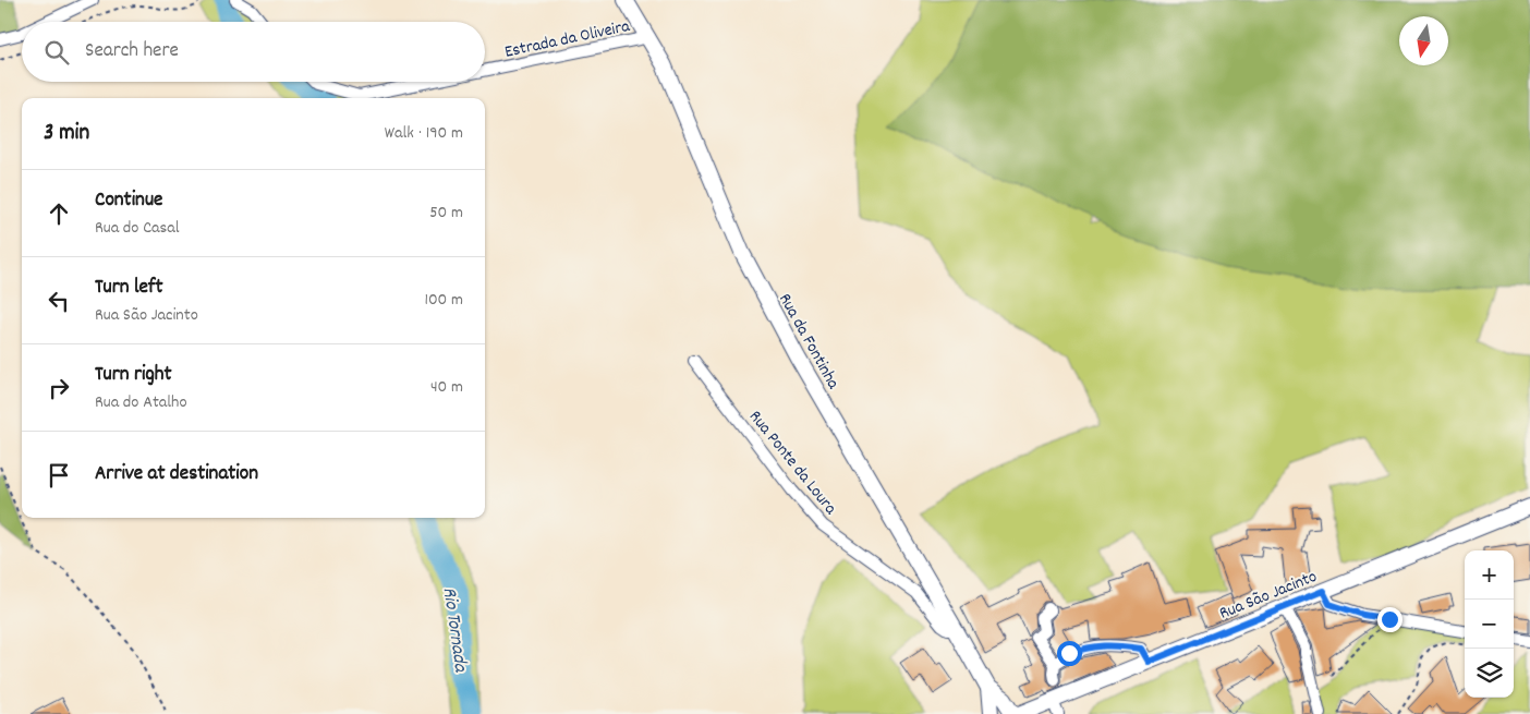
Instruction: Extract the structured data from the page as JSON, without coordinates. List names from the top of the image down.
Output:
{
  "streets": {
    "street": [
      "Estrada da Oliveira",
      "Rua da Fontinha",
      "Rua Ponte da Loura",
      "Rua São Jacinto"
    ]
  },
  "crossings": [
    ["Estrada da Oliveira", "Rua da Fontinha"],
    ["Rua da Fontinha", "Rua Ponte da Loura"]
  ],
  "water": ["Rio Tornada"],
  "north": "bottom",
  "page": {
    "search": "Search here",
    "heading": ["3 min", "Walk · 190 m"],
    "list": [
      ["Continue", "Rua do Casal", "50 m"],
      ["Turn left", "Rua São Jacinto", "100 m"],
      ["Turn right", "Rua do Atalho", "40 m"],
      "Arrive at destination"
    ],
    "map_buttons": ["+", "−"]
  }
}
